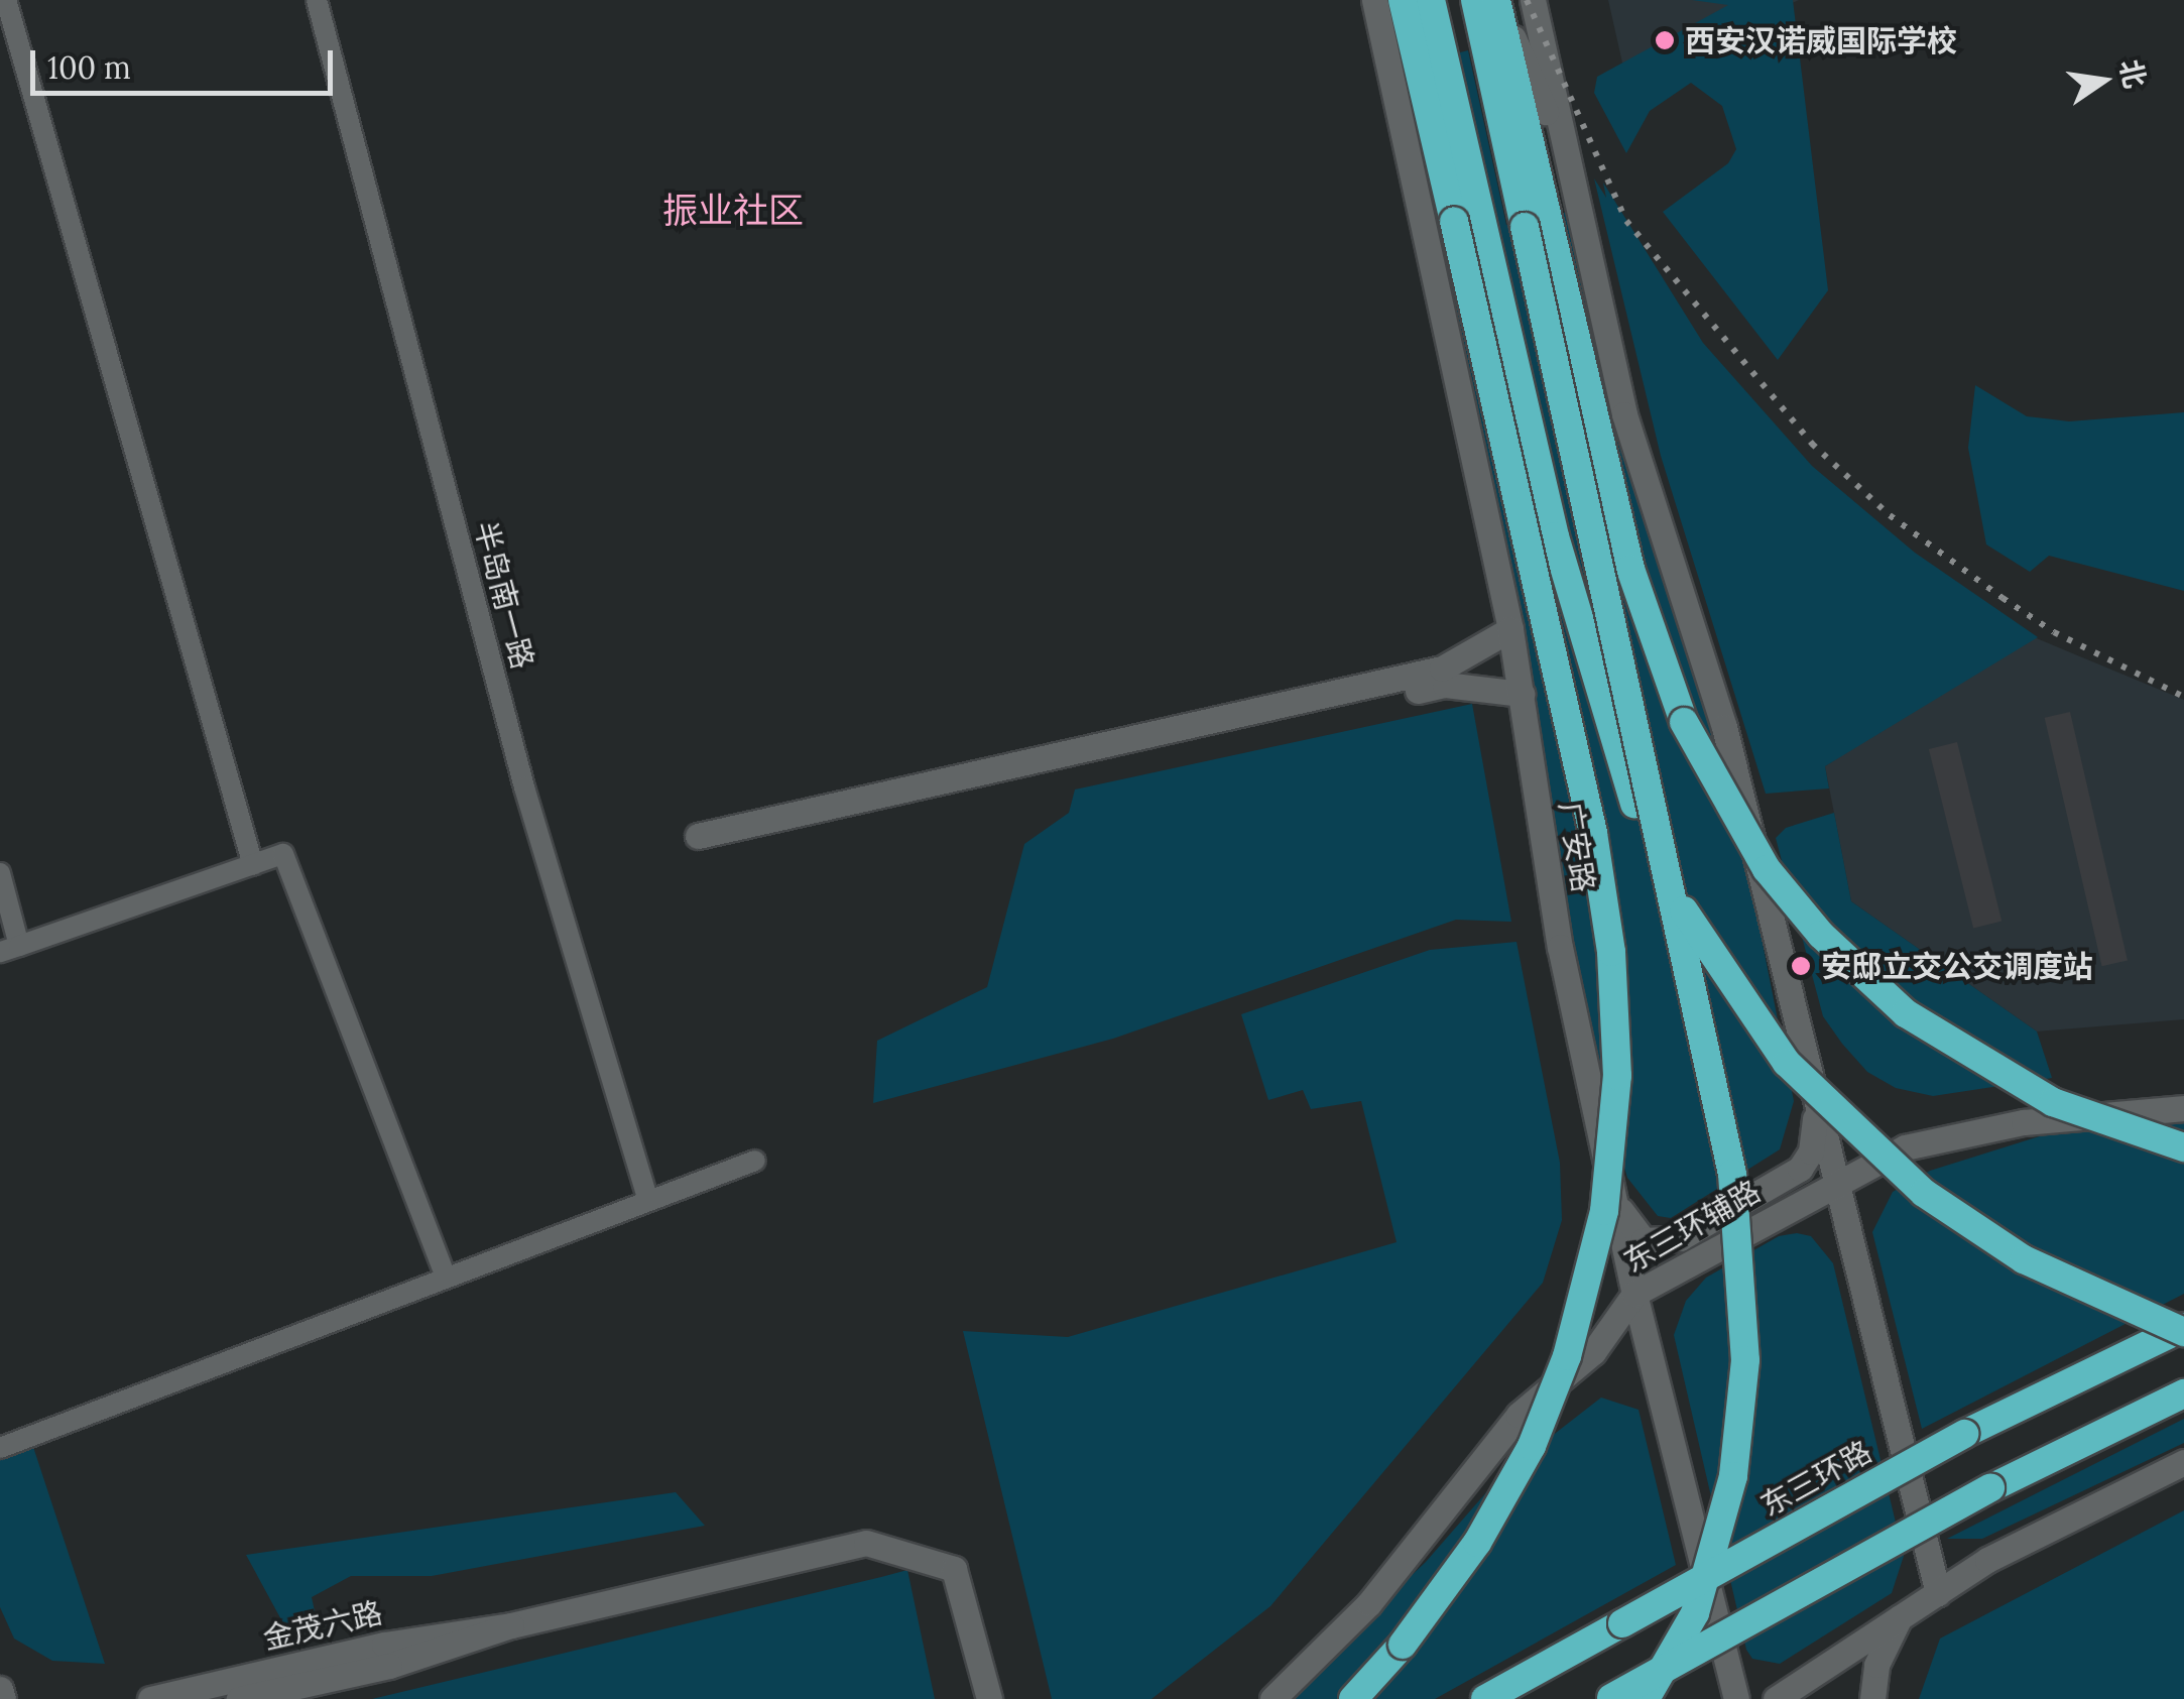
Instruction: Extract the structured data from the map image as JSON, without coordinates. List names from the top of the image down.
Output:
{
  "streets": {
    "highway": ["东三环路"],
    "main road": ["广安路", "东三环辅路", "金茂六路"],
    "street": ["半岛南一路"]
  },
  "crossings": [
    ["广安路", "东三环辅路"]
  ],
  "districts": ["振业社区"],
  "places": ["西安汉诺威国际学校", "安邸立交公交调度站"],
  "scale_bar": "100 m",
  "north": "right"
}
